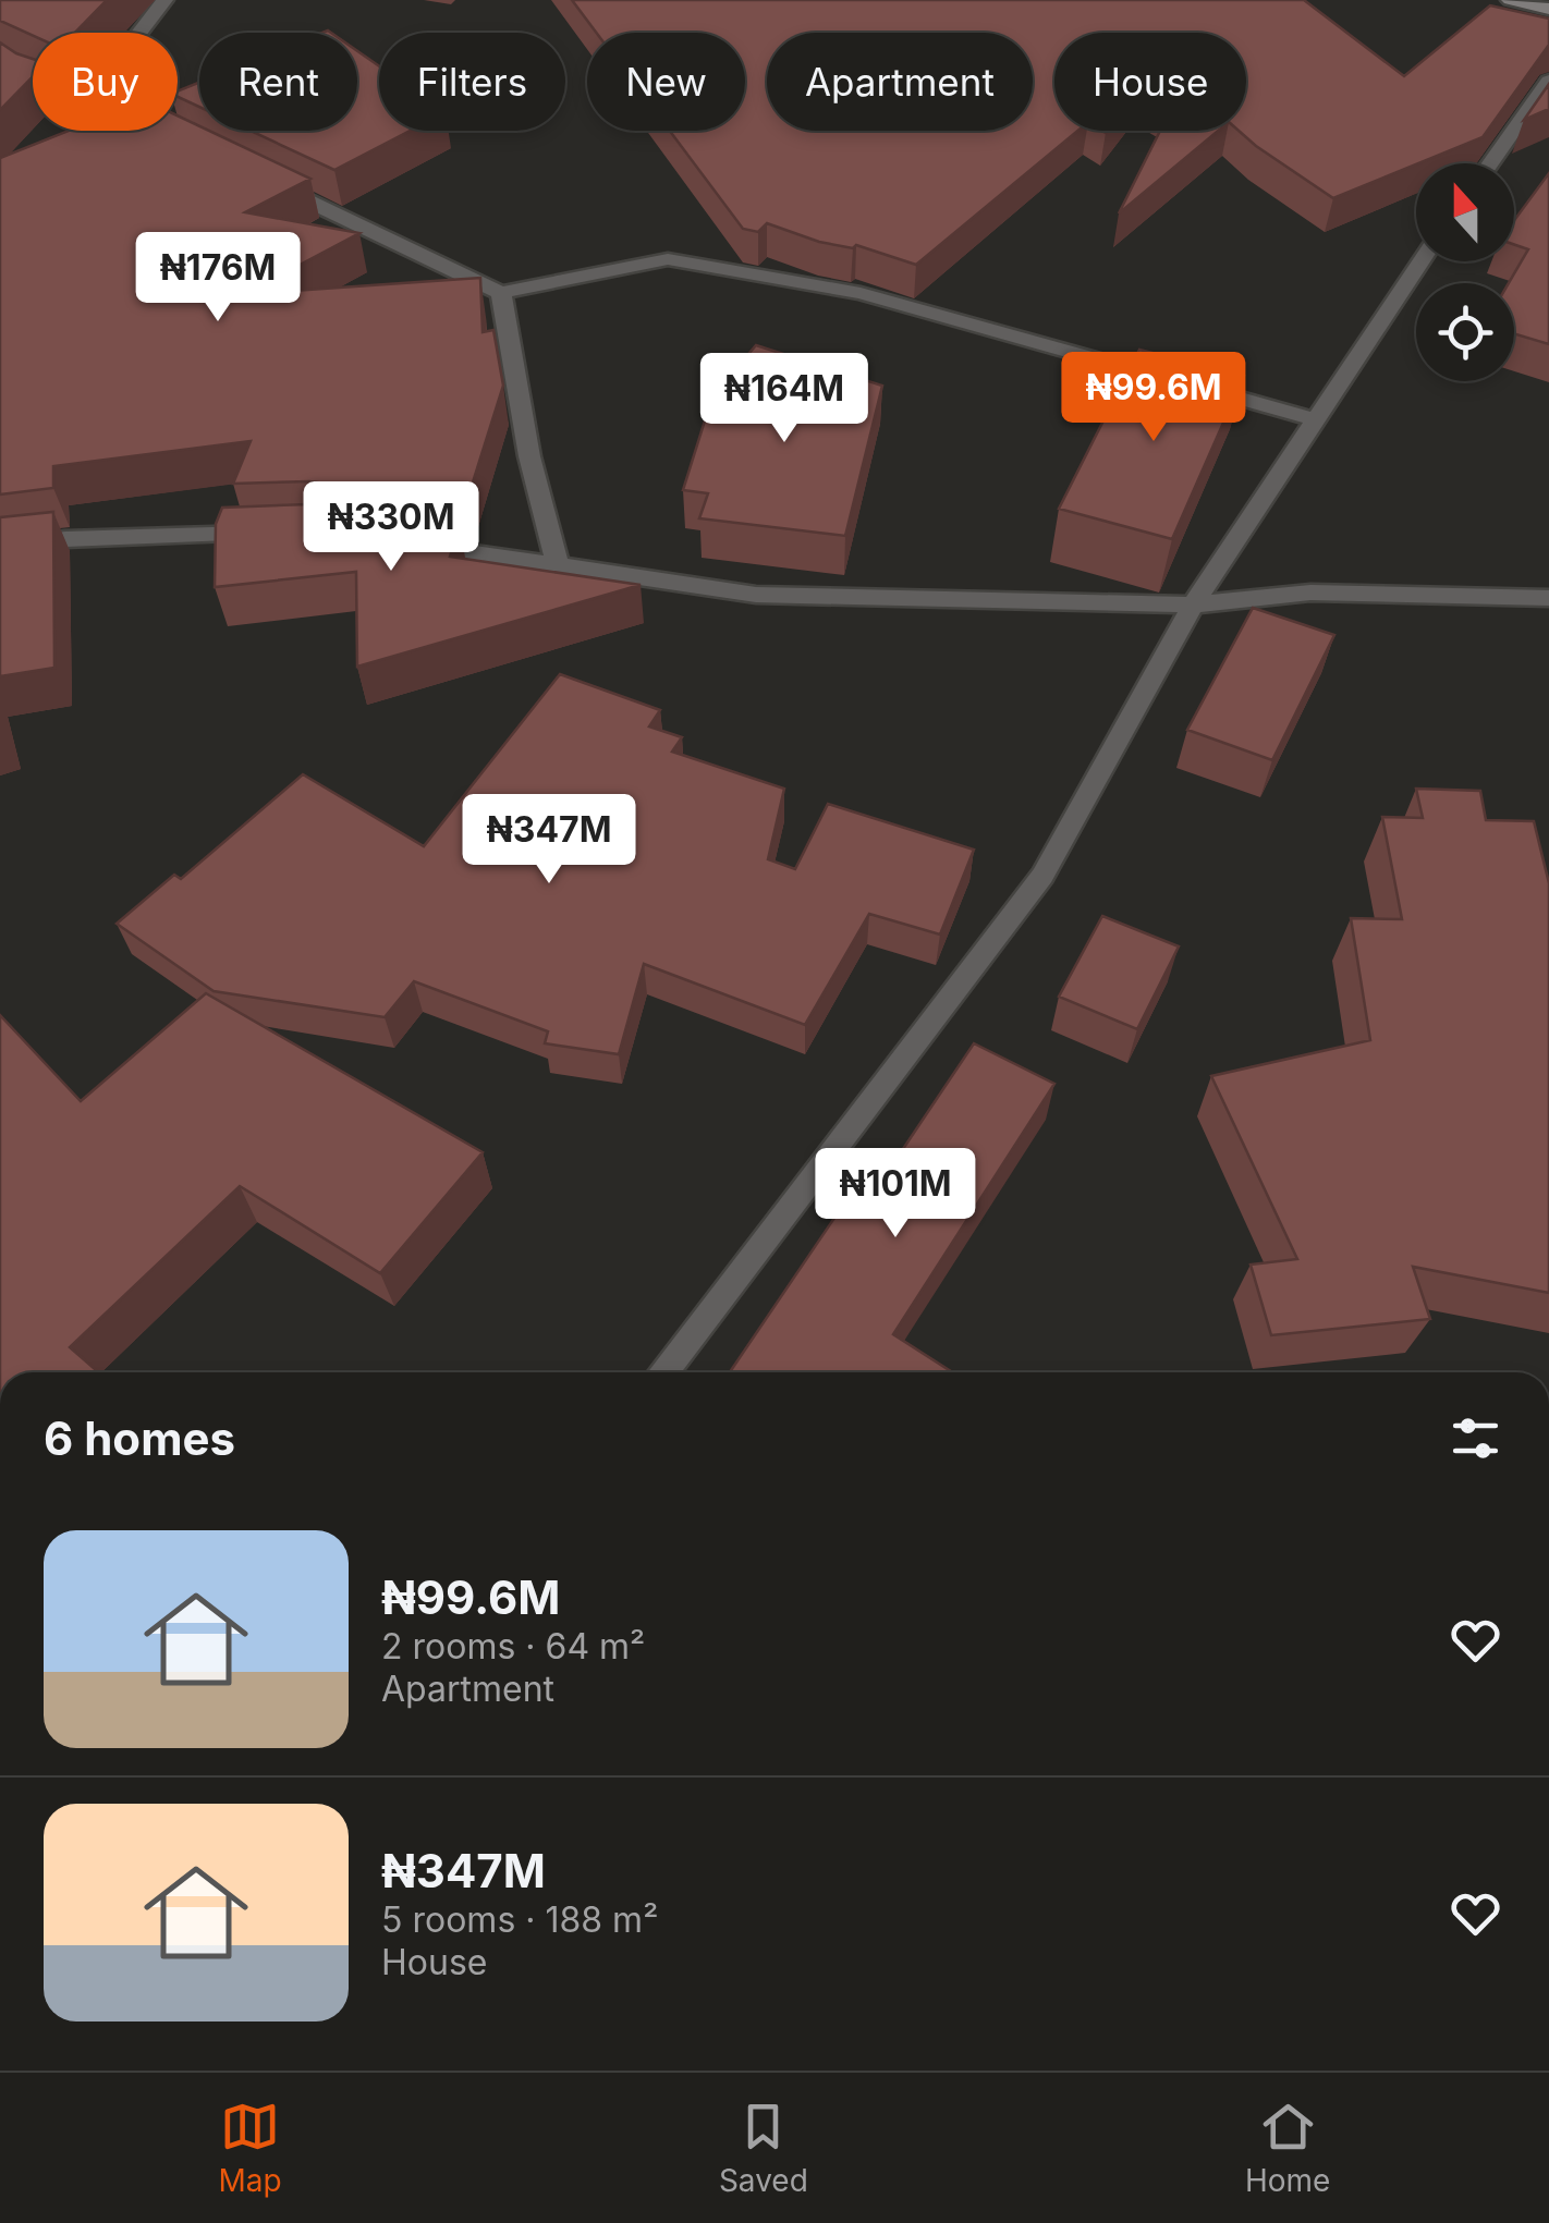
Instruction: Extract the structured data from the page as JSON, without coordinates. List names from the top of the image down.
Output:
{
  "north": "top",
  "page": {
    "chip": [
      "Buy",
      "Rent",
      "Filters",
      "New",
      "Apartment",
      "House"
    ],
    "price": [
      "₦176M",
      "₦99.6M",
      "₦164M",
      "₦330M",
      "₦347M",
      "₦101M"
    ],
    "heading": "6 homes",
    "list": [
      {
        "name": "₦99.6M",
        "note": "2 rooms · 64 m² · Apartment"
      },
      {
        "name": "₦347M",
        "note": "5 rooms · 188 m² · House"
      }
    ],
    "tabs": ["Map", "Saved", "Home"]
  }
}
